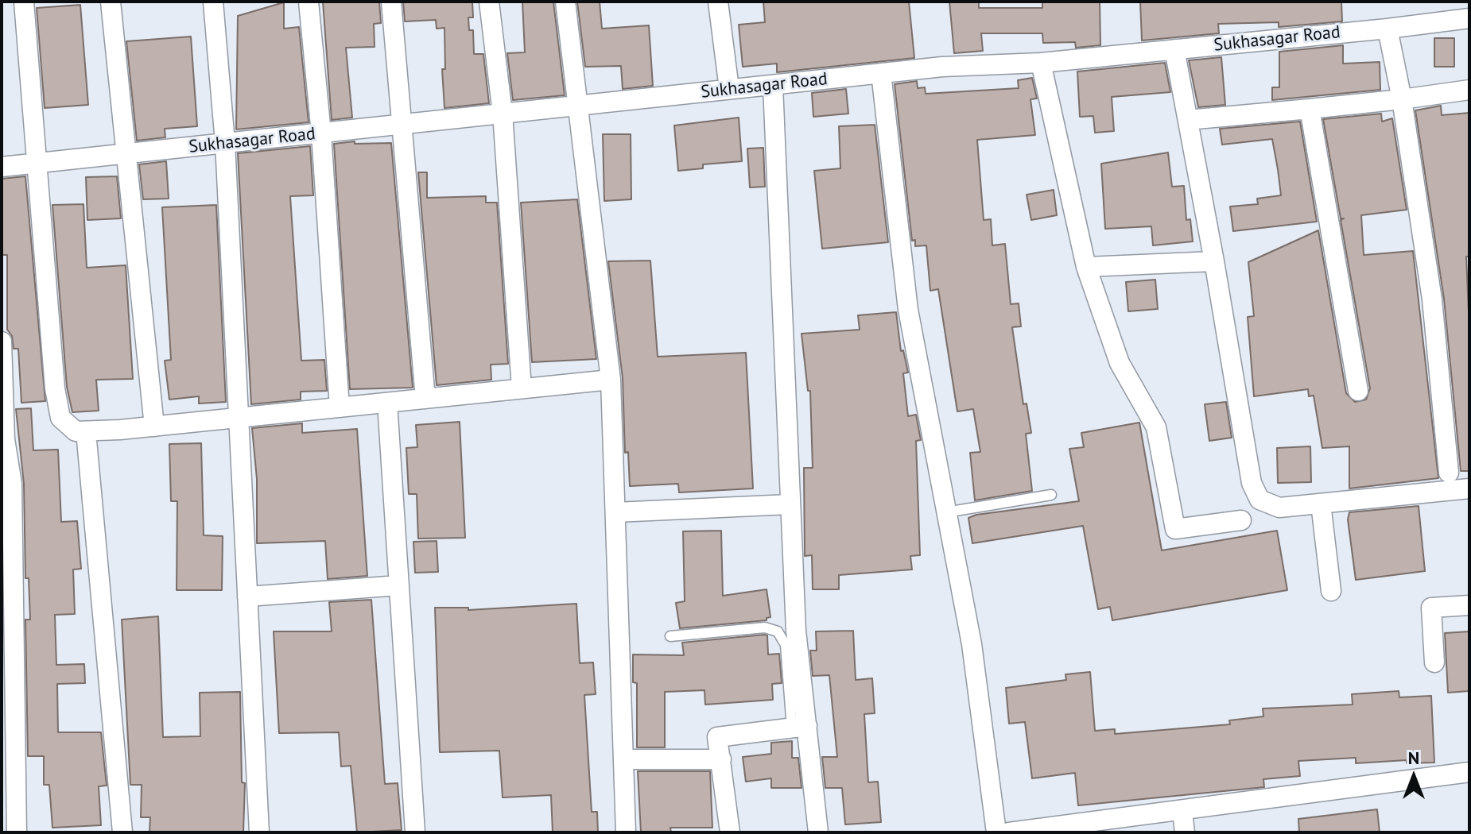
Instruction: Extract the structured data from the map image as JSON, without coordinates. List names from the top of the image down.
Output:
{
  "streets": {
    "street": ["Sukhasagar Road"]
  },
  "north": "top"
}
